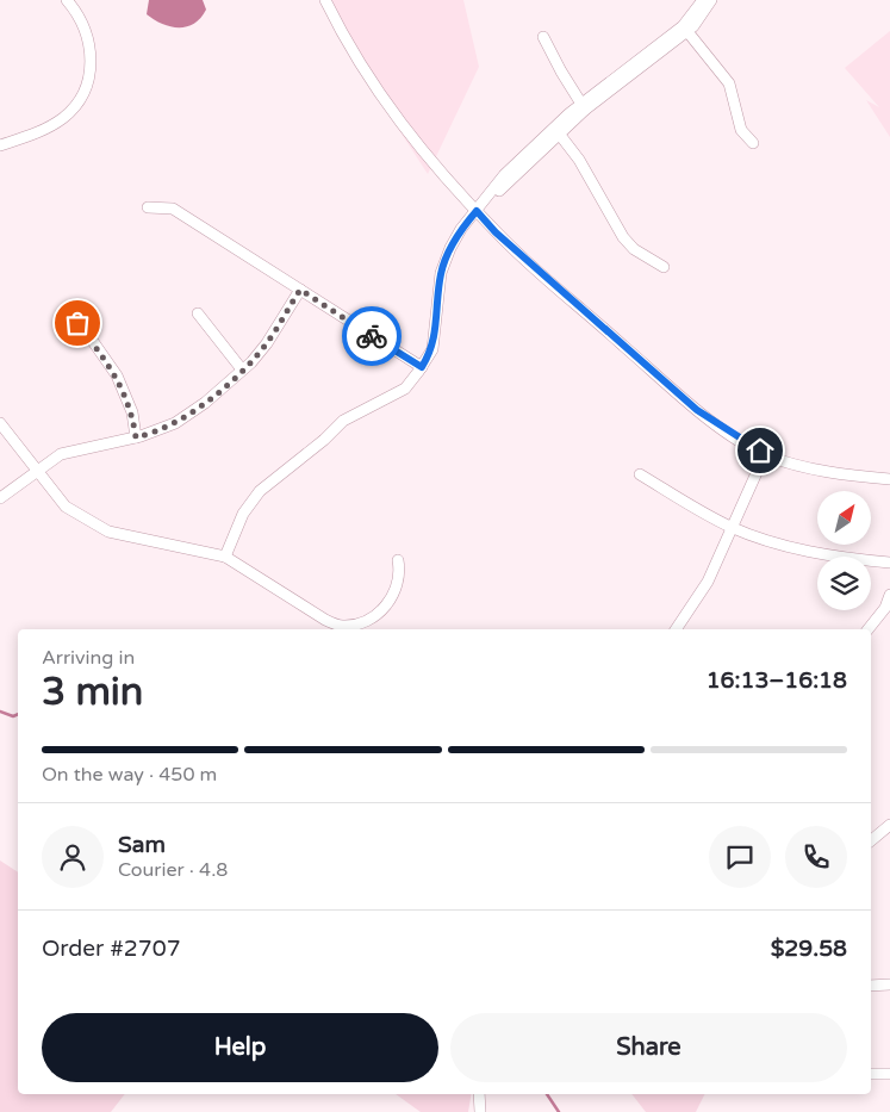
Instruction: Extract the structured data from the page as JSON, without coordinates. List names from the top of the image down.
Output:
{
  "north": "top right",
  "page": {
    "heading": ["3 min", "Arriving in", "16:13–16:18"],
    "panel": [
      "Sam",
      "Courier · 4.8",
      "Order #2707",
      "$29.58"
    ],
    "bar": "On the way · 450 m",
    "buttons": ["Help", "Share"]
  }
}
